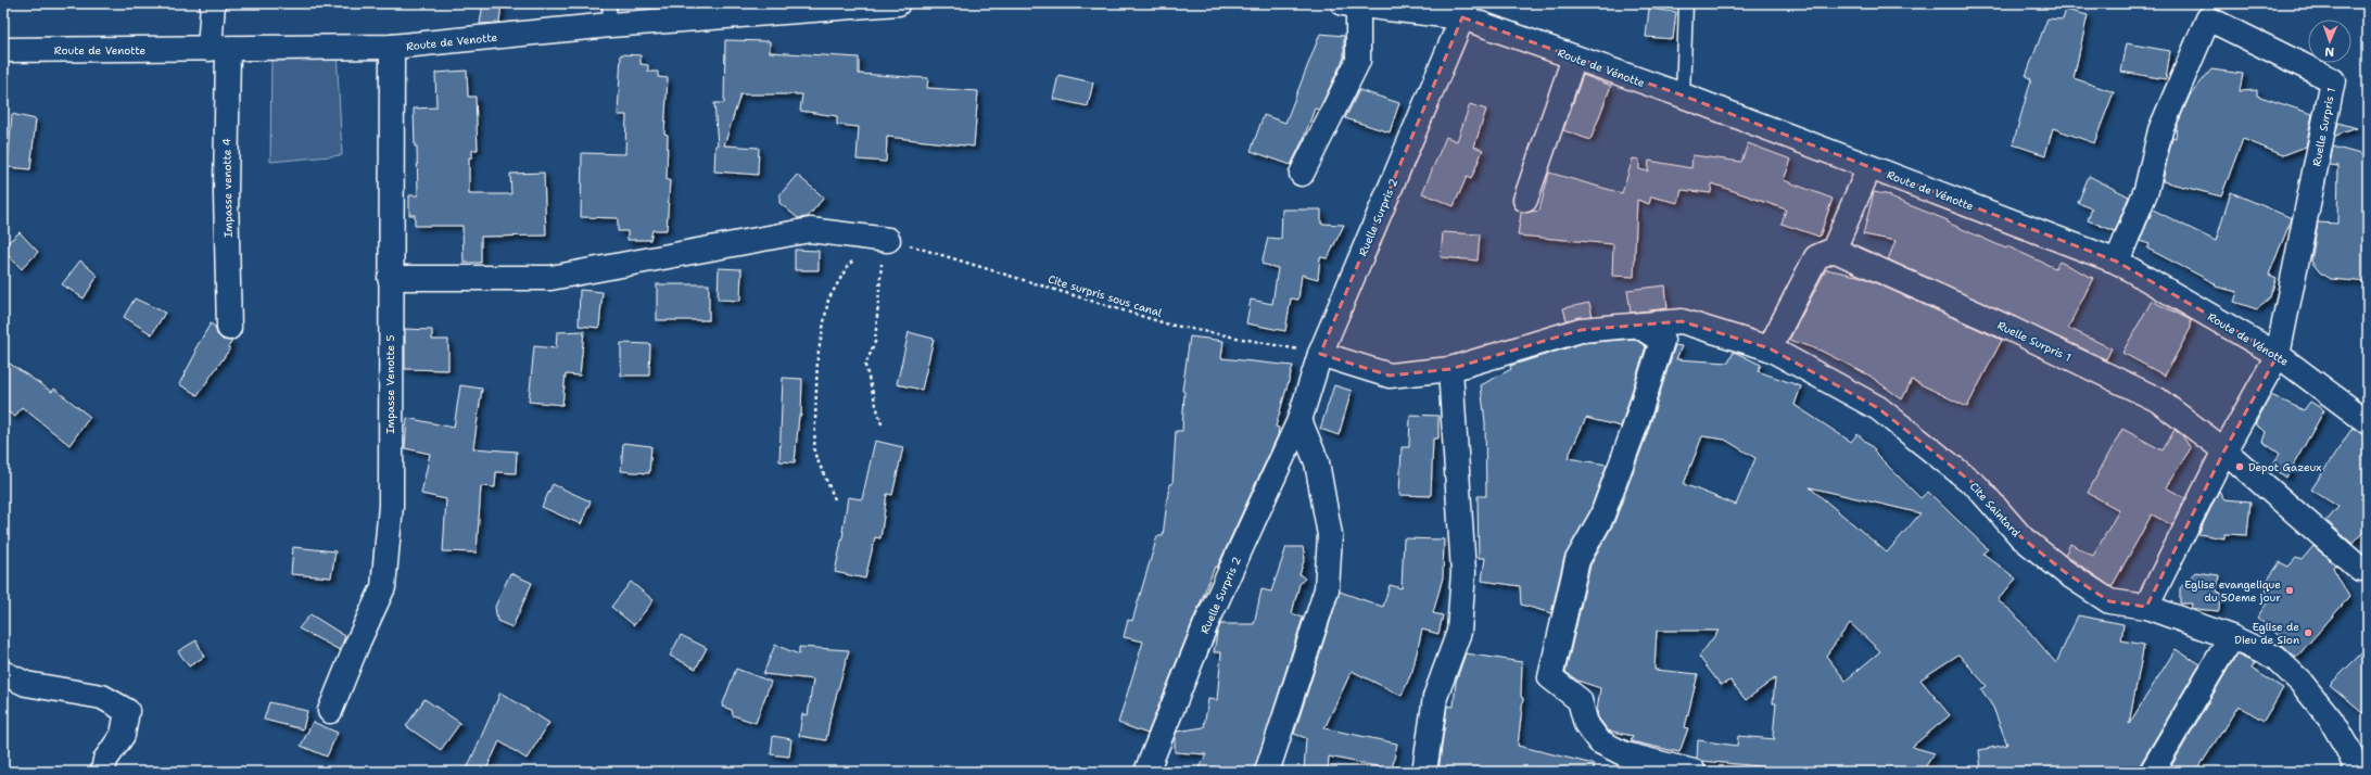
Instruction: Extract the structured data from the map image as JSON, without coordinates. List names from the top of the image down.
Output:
{
  "streets": {
    "street": [
      "Route de Venotte",
      "Route de Vénotte",
      "Ruelle Surpris 1",
      "Impasse venotte 4",
      "Ruelle Surpris 2",
      "Impasse Venotte 5",
      "Cite Saintard"
    ],
    "path": ["Cite surpris sous canal"]
  },
  "crossings": [
    ["Route de Venotte", "Impasse venotte 4"],
    ["Route de Venotte", "Impasse Venotte 5"],
    ["Route de Vénotte", "Ruelle Surpris 1"],
    ["Route de Vénotte", "Ruelle Surpris 2"],
    ["Ruelle Surpris 1", "Cite Saintard"],
    ["Ruelle Surpris 2", "Cite surpris sous canal"],
    ["Ruelle Surpris 2", "Cite Saintard"],
    ["Cite surpris sous canal", "Cite Saintard"]
  ],
  "places": ["Depot Gazeux", "Eglise evangelique du 50eme jour", "Eglise de Dieu de Sion"],
  "north": "bottom"
}
